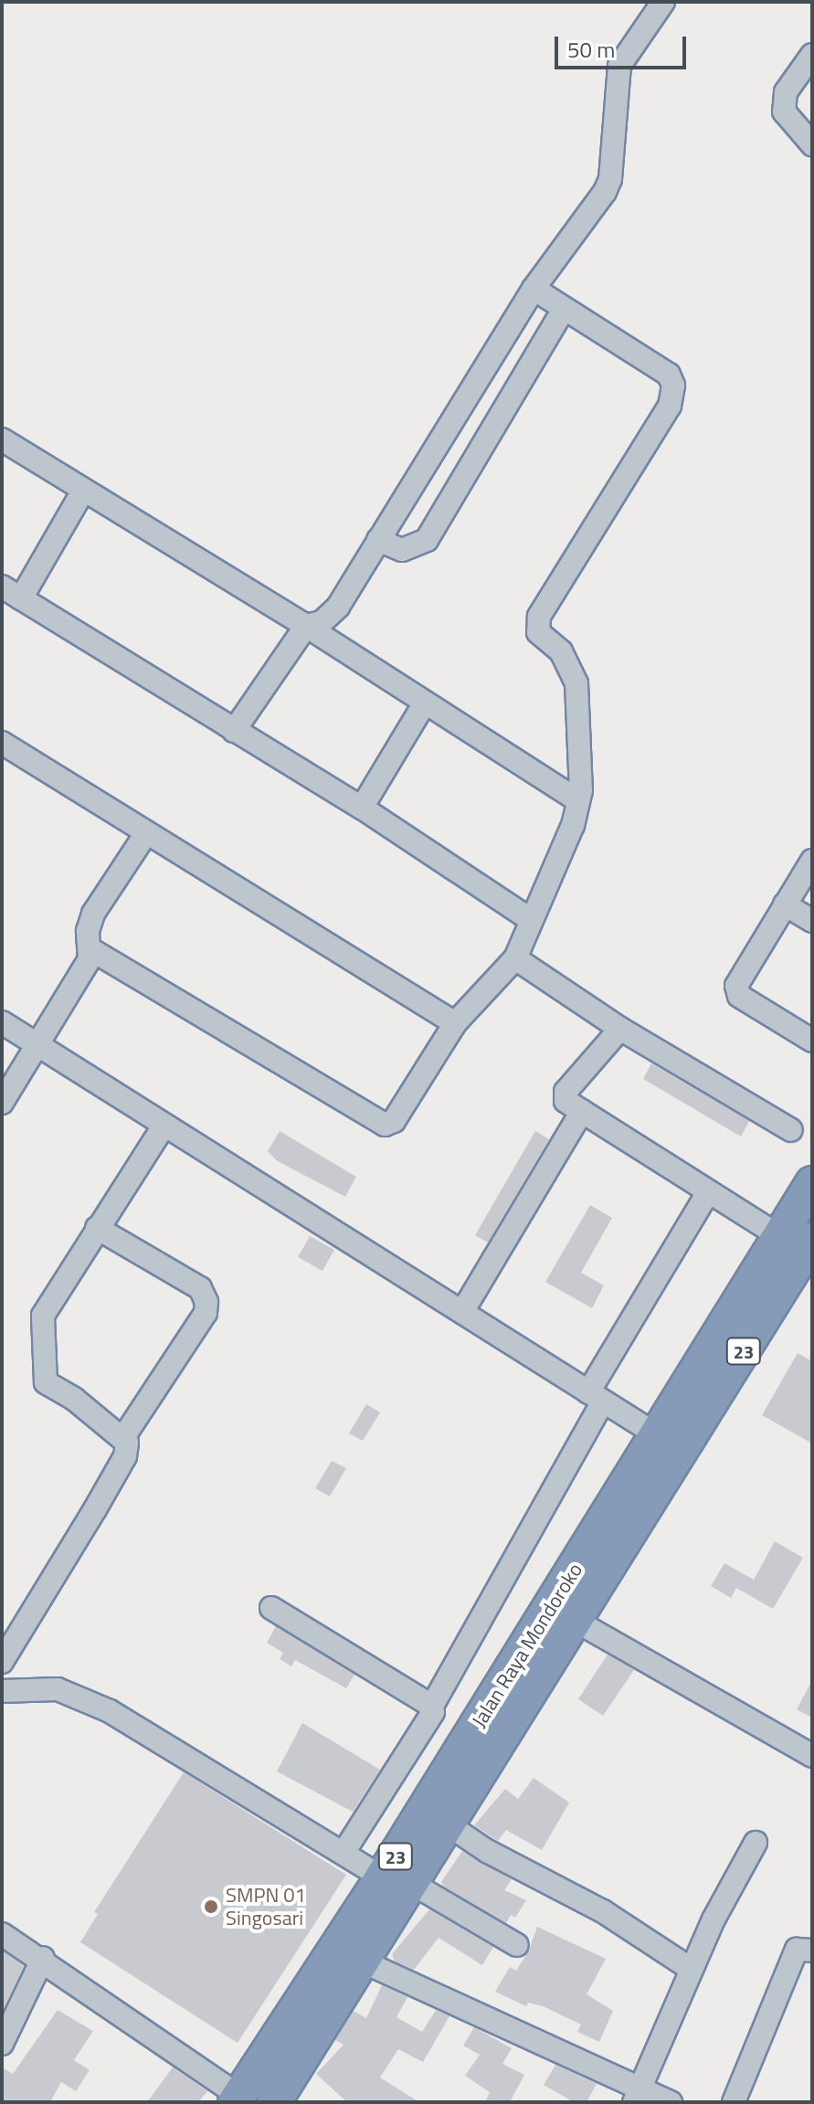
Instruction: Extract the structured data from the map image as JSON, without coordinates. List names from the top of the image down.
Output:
{
  "streets": {
    "highway": ["23", "Jalan Raya Mondoroko"]
  },
  "places": ["SMPN 01 Singosari"],
  "scale_bar": "50 m"
}
